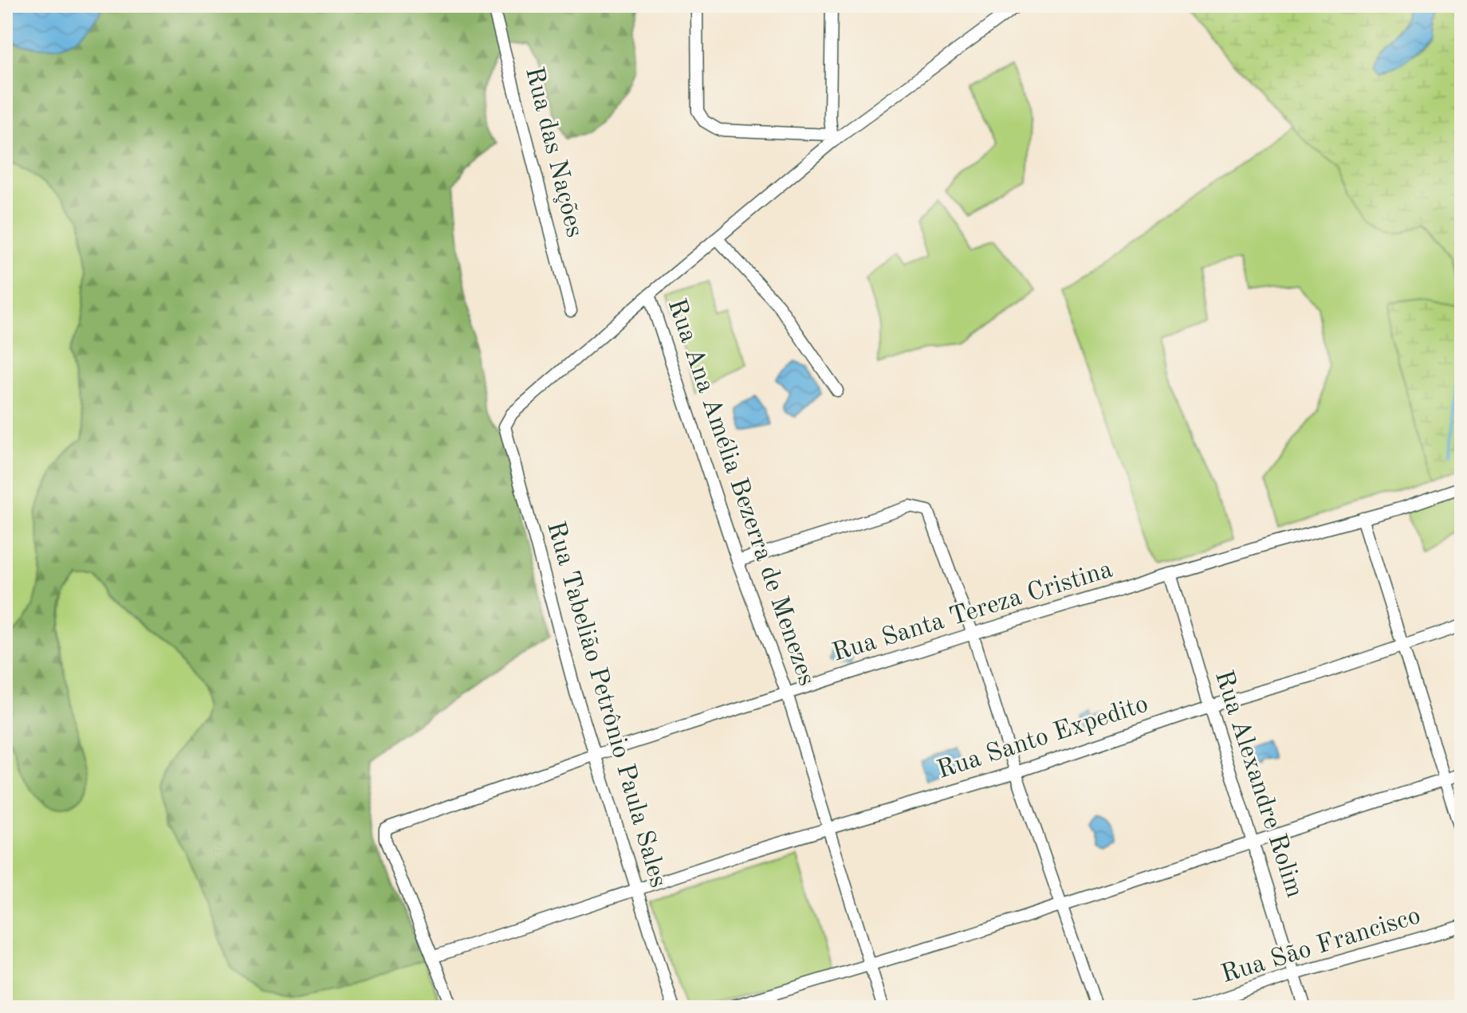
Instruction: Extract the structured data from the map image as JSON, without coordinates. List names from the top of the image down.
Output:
{
  "streets": {
    "street": [
      "Rua das Nações",
      "Rua Ana Amélia Bezerra de Menezes",
      "Rua Santa Tereza Cristina",
      "Rua Tabelião Petrônio Paula Sales",
      "Rua Santo Expedito",
      "Rua Alexandre Rolim",
      "Rua São Francisco"
    ]
  },
  "crossings": [
    ["Rua Ana Amélia Bezerra de Menezes", "Rua Santa Tereza Cristina"],
    ["Rua Ana Amélia Bezerra de Menezes", "Rua Tabelião Petrônio Paula Sales"],
    ["Rua Ana Amélia Bezerra de Menezes", "Rua Santo Expedito"],
    ["Rua Santa Tereza Cristina", "Rua Tabelião Petrônio Paula Sales"],
    ["Rua Santa Tereza Cristina", "Rua Santo Expedito"],
    ["Rua Santa Tereza Cristina", "Rua Alexandre Rolim"],
    ["Rua Tabelião Petrônio Paula Sales", "Rua Santo Expedito"],
    ["Rua Santo Expedito", "Rua Alexandre Rolim"],
    ["Rua Alexandre Rolim", "Rua São Francisco"]
  ]
}
